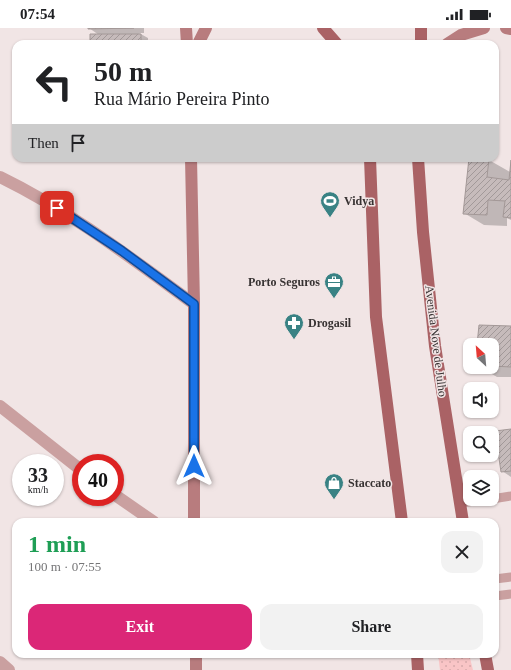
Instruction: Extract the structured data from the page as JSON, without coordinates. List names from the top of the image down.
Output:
{
  "streets": {
    "main road": ["Avenida Nove de Julho"]
  },
  "places": {
    "sports": ["Vidya"],
    "office": ["Porto Seguros"],
    "pharmacy": ["Drogasil"],
    "shop": ["Staccato"]
  },
  "north": "top left",
  "page": {
    "status": "07:54",
    "turn": ["50 m", "Rua Mário Pereira Pinto"],
    "then": "Then",
    "speed": "33 km/h",
    "limit": "40",
    "heading": ["1 min", "100 m · 07:55"],
    "buttons": ["Exit", "Share"]
  }
}
